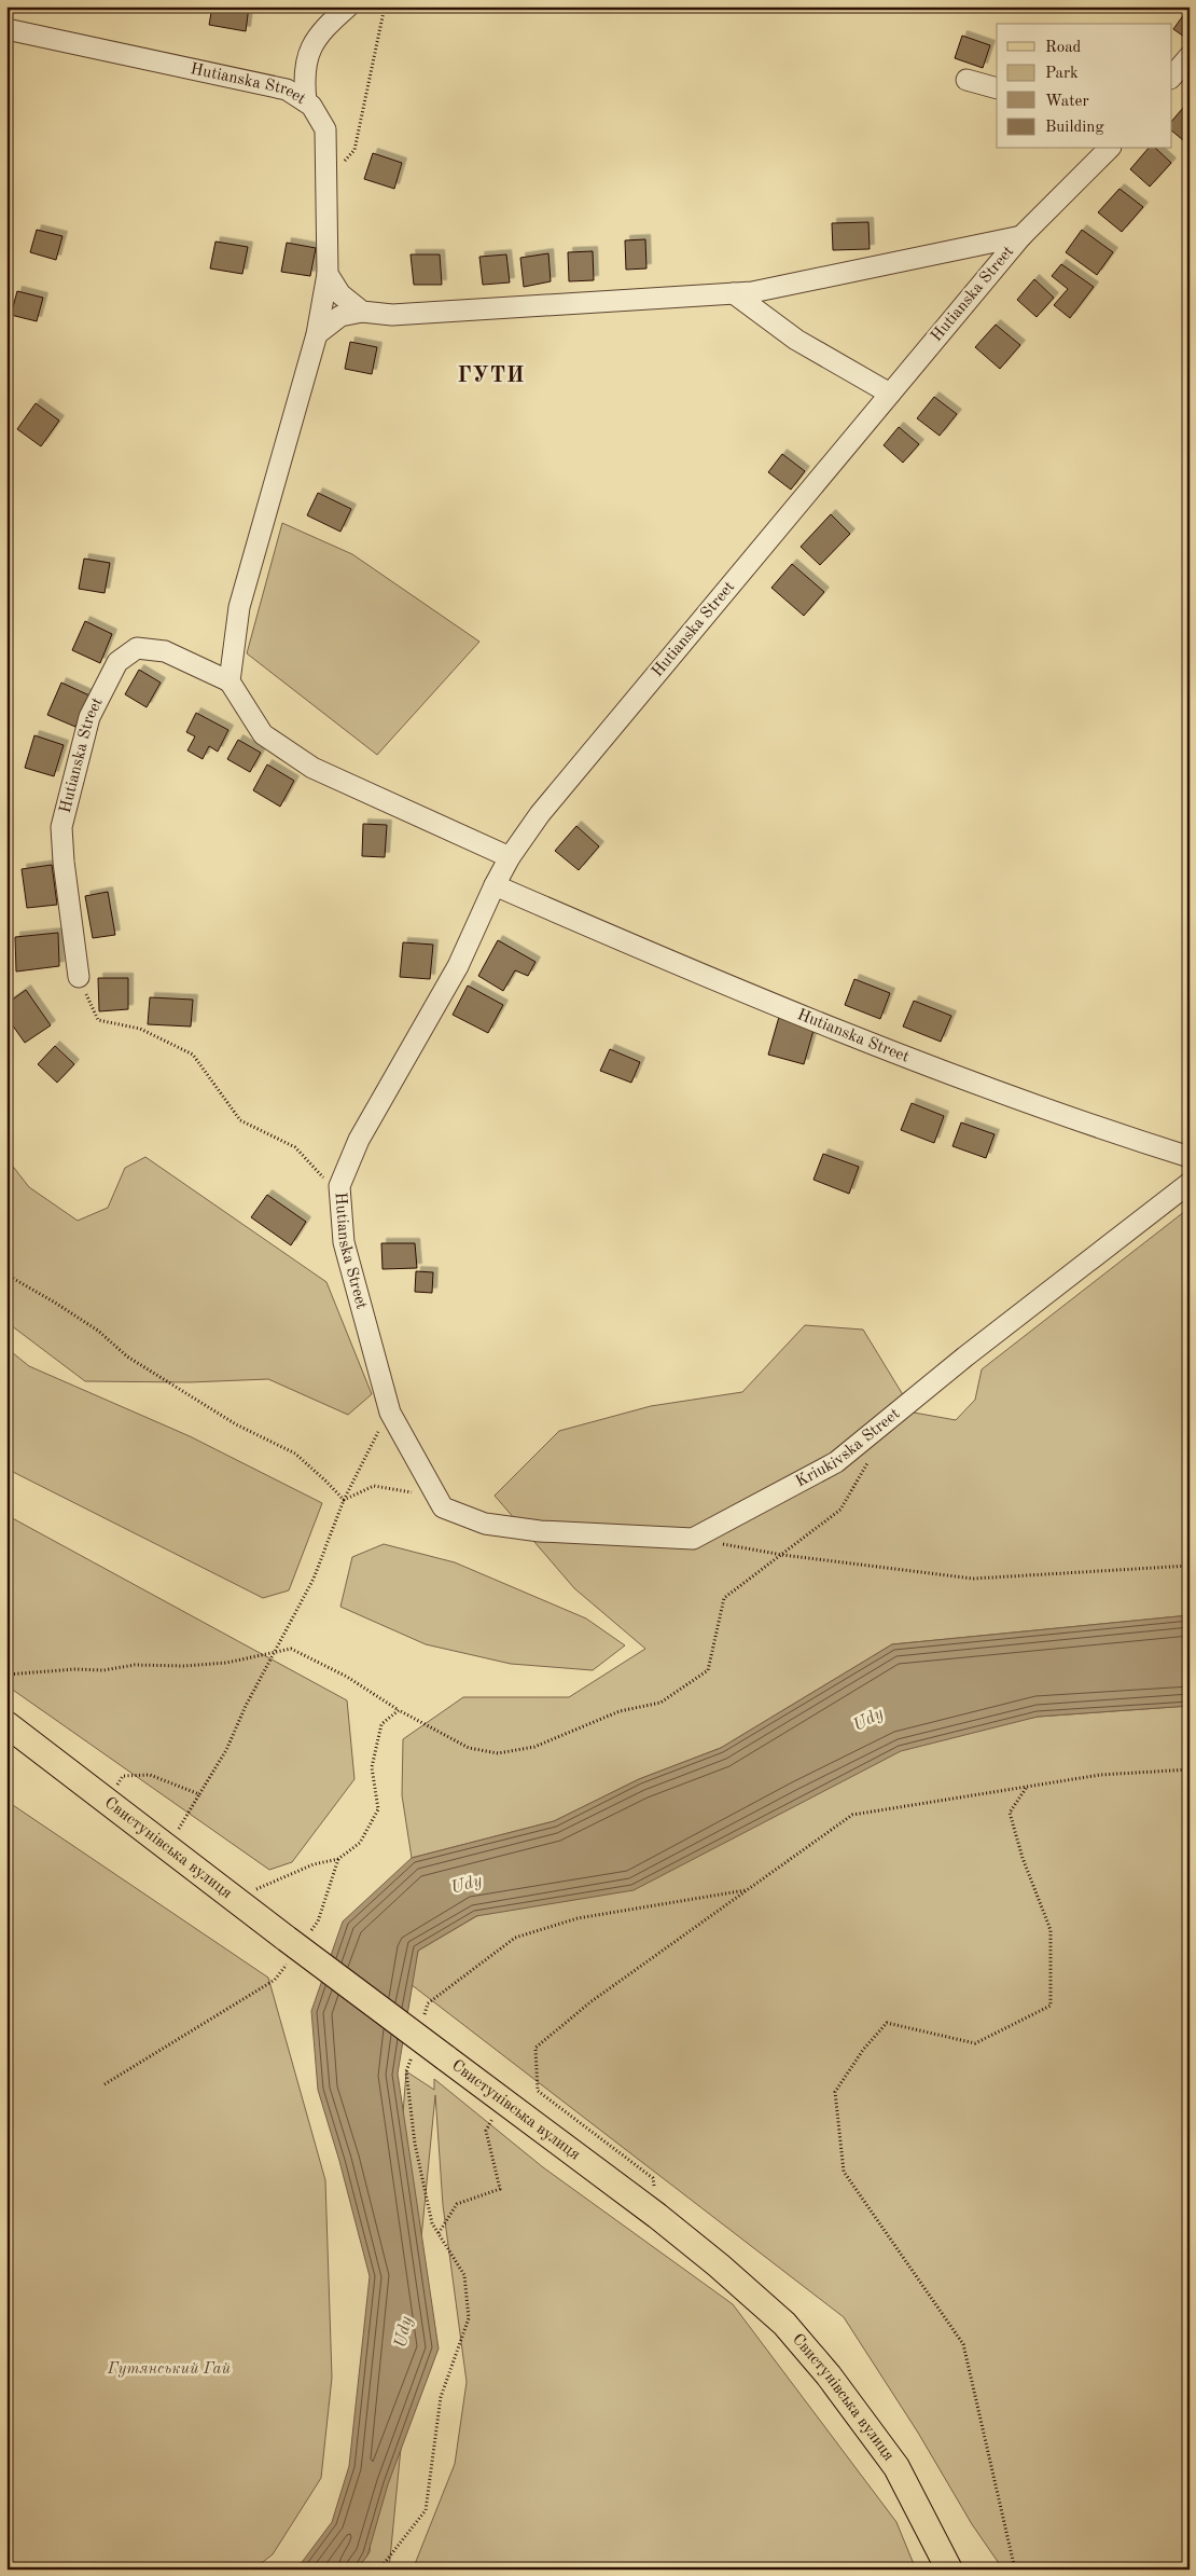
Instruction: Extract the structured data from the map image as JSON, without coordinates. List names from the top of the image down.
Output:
{
  "streets": {
    "main road": ["Свистунівська вулиця"],
    "street": ["Hutianska Street", "Kriukivska Street"]
  },
  "districts": ["ГУТИ"],
  "water": ["Udy"],
  "parks": ["Гутянський Гай"],
  "legend": [
    "Road",
    "Park",
    "Water",
    "Building"
  ]
}
